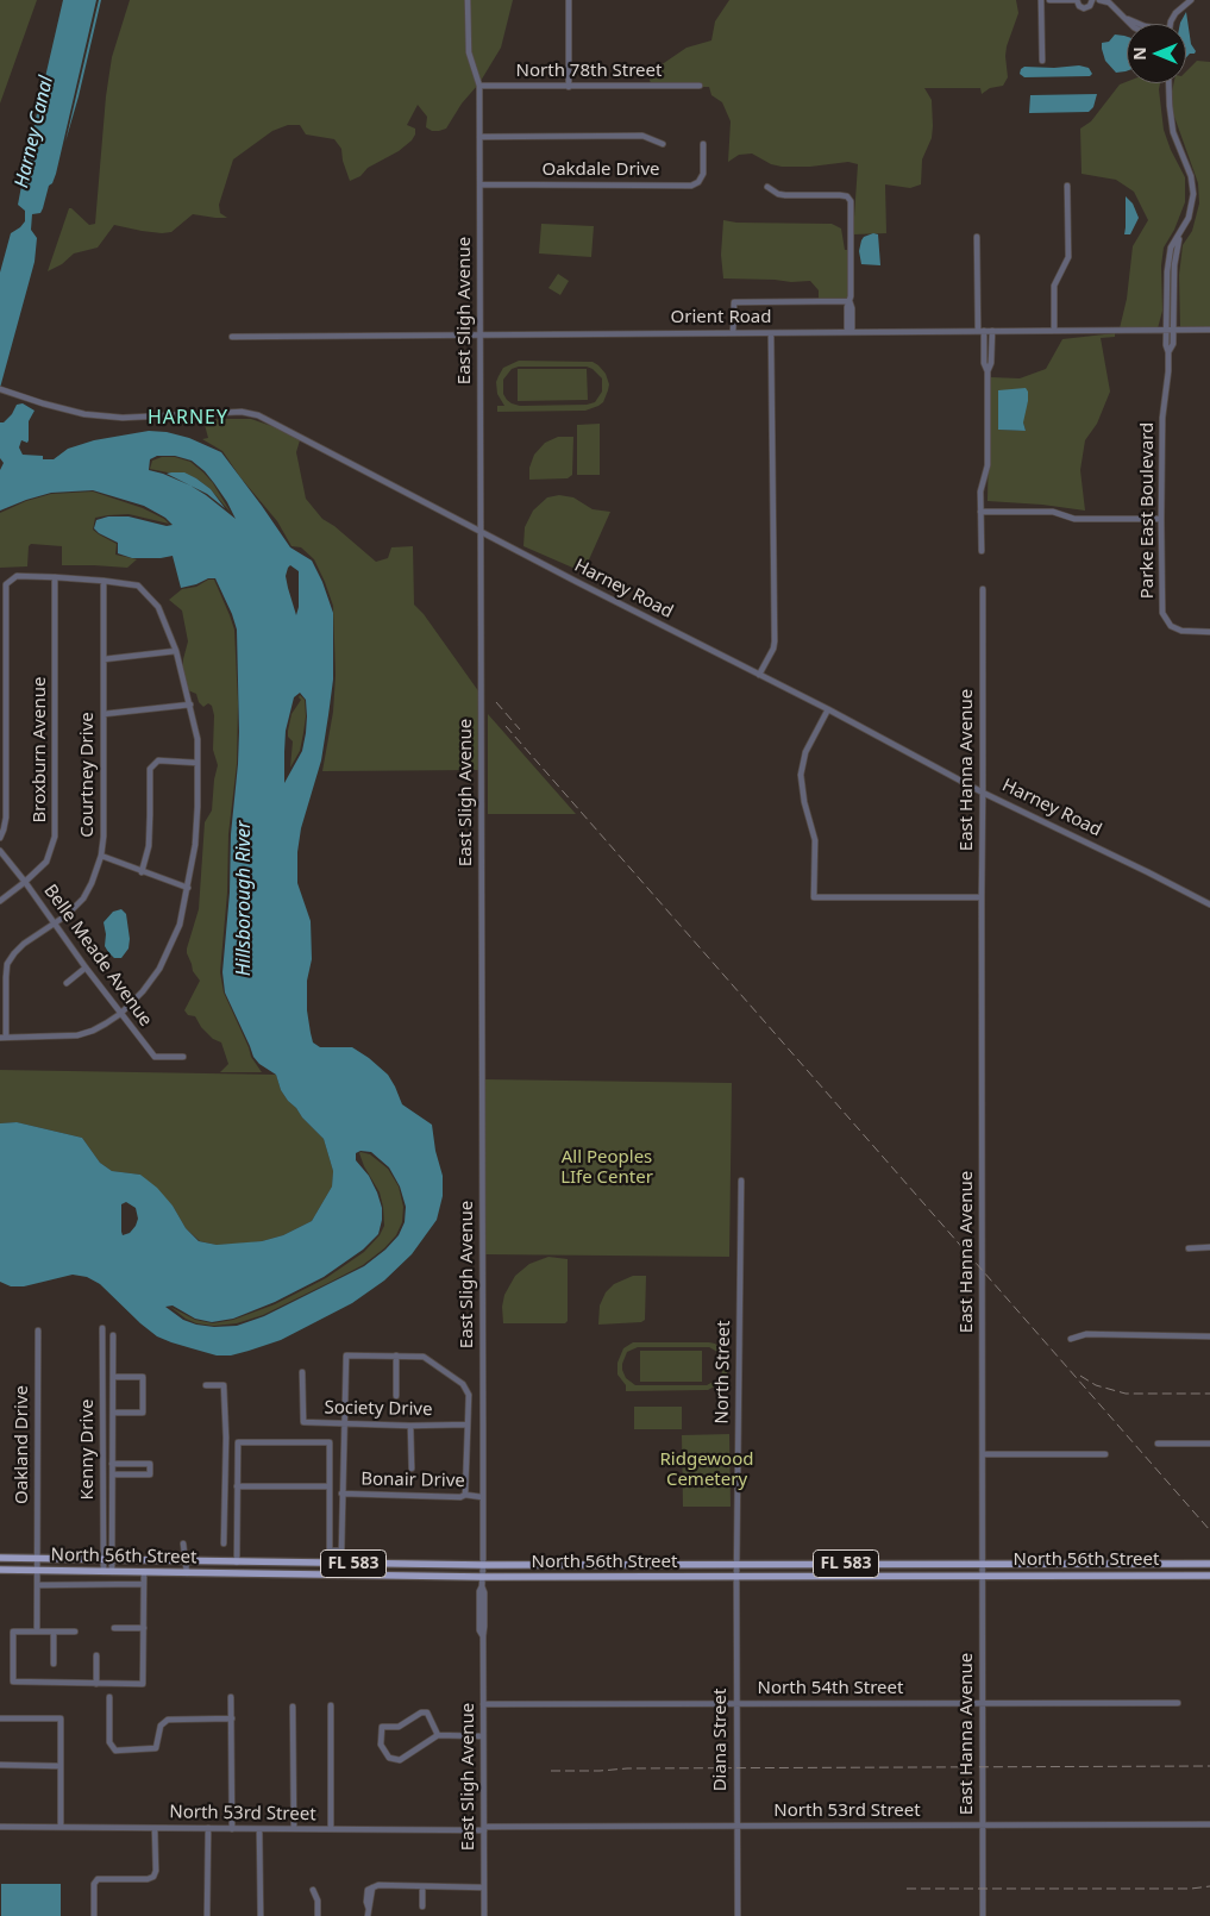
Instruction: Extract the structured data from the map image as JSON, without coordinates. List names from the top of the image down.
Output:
{
  "streets": {
    "main road": ["North 56th Street", "FL 583"],
    "street": [
      "North 78th Street",
      "Oakdale Drive",
      "East Sligh Avenue",
      "Orient Road",
      "Parke East Boulevard",
      "Harney Road",
      "Broxburn Avenue",
      "East Hanna Avenue",
      "Courtney Drive",
      "Belle Meade Avenue",
      "North Street",
      "Society Drive",
      "Oakland Drive",
      "Kenny Drive",
      "Bonair Drive",
      "North 54th Street",
      "Diana Street",
      "North 53rd Street"
    ]
  },
  "crossings": [
    ["North 78th Street", "East Sligh Avenue"],
    ["Oakdale Drive", "East Sligh Avenue"],
    ["East Sligh Avenue", "Orient Road"],
    ["East Sligh Avenue", "Harney Road"],
    ["East Sligh Avenue", "Bonair Drive"],
    ["East Sligh Avenue", "North 56th Street"],
    ["East Sligh Avenue", "North 54th Street"],
    ["East Sligh Avenue", "North 53rd Street"],
    ["Orient Road", "Parke East Boulevard"],
    ["Harney Road", "East Hanna Avenue"],
    ["Broxburn Avenue", "Belle Meade Avenue"],
    ["East Hanna Avenue", "North 56th Street"],
    ["East Hanna Avenue", "North 54th Street"],
    ["East Hanna Avenue", "North 53rd Street"],
    ["Courtney Drive", "Belle Meade Avenue"],
    ["North Street", "North 56th Street"],
    ["North Street", "Diana Street"],
    ["Oakland Drive", "North 56th Street"],
    ["Kenny Drive", "North 56th Street"],
    ["North 56th Street", "Diana Street"],
    ["North 54th Street", "Diana Street"],
    ["Diana Street", "North 53rd Street"]
  ],
  "districts": ["HARNEY"],
  "water": ["Harney Canal", "Hillsborough River"],
  "parks": ["All Peoples LIfe Center", "Ridgewood Cemetery"],
  "north": "left"
}
